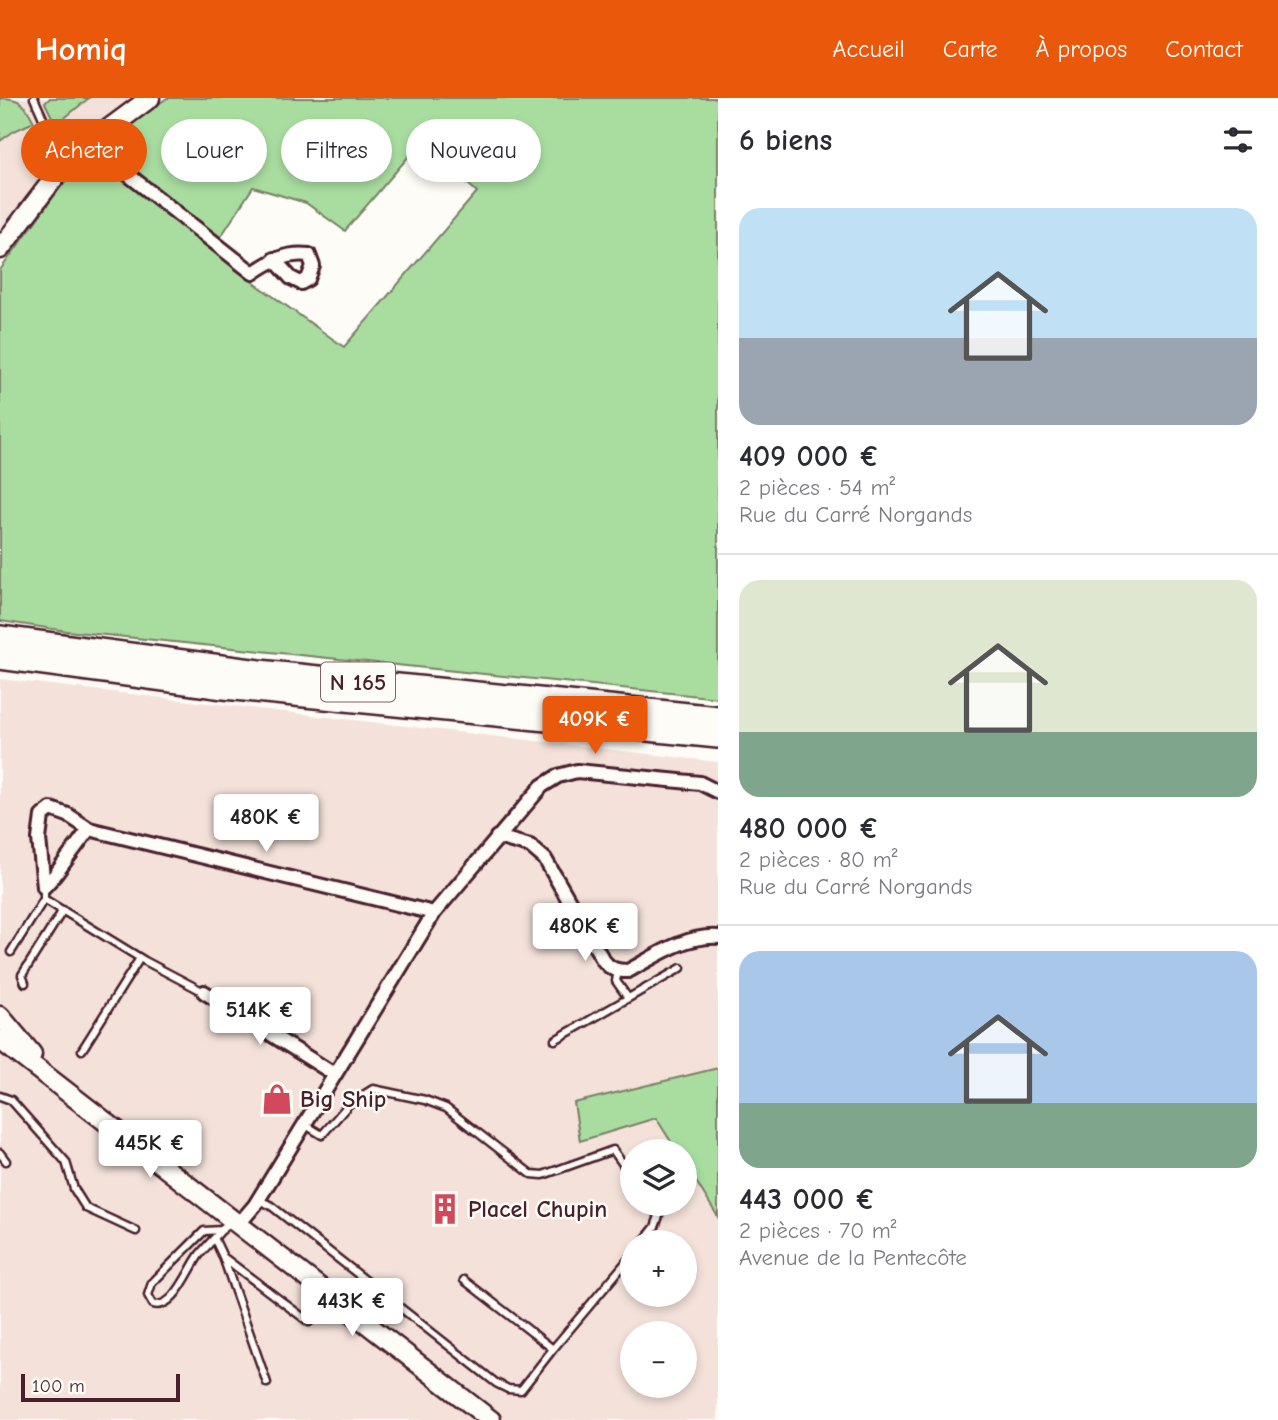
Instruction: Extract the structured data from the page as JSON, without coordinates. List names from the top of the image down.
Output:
{
  "streets": {
    "highway": ["N 165"]
  },
  "places": {
    "shop": ["Big Ship"],
    "building": ["Placel Chupin"]
  },
  "scale_bar": "100 m",
  "page": {
    "header": "Homiq",
    "nav": [
      "Accueil",
      "Carte",
      "À propos",
      "Contact"
    ],
    "heading": "6 biens",
    "chip": [
      "Acheter",
      "Louer",
      "Filtres",
      "Nouveau"
    ],
    "list": [
      {
        "name": "409 000 €",
        "note": "2 pièces · 54 m² · Rue du Carré Norgands"
      },
      {
        "name": "480 000 €",
        "note": "2 pièces · 80 m² · Rue du Carré Norgands"
      },
      {
        "name": "443 000 €",
        "note": "2 pièces · 70 m² · Avenue de la Pentecôte"
      }
    ],
    "price": [
      "409K €",
      "480K €",
      "480K €",
      "514K €",
      "445K €",
      "443K €"
    ],
    "map_buttons": ["+", "−"],
    "scale": "100 m"
  }
}
